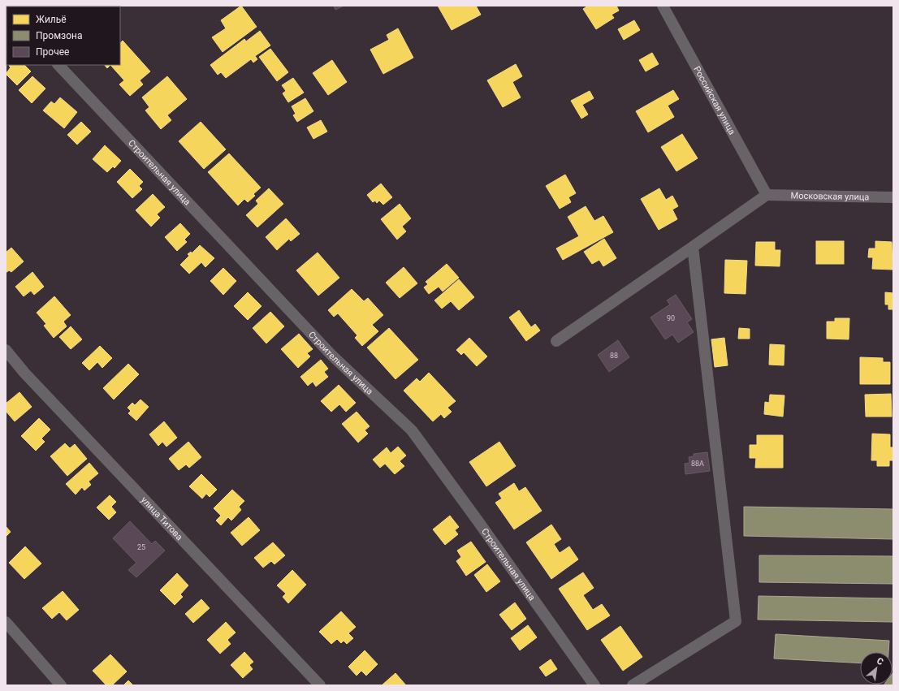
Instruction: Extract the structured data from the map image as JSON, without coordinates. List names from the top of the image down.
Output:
{
  "streets": {
    "street": [
      "Российская улица",
      "Строительная улица",
      "Московская улица",
      "улица Титова"
    ]
  },
  "crossings": [
    ["Российская улица", "Московская улица"]
  ],
  "house_numbers": [
    "90",
    "88",
    "88А",
    "25"
  ],
  "legend": ["Жильё", "Промзона", "Прочее"],
  "north": "top right"
}
